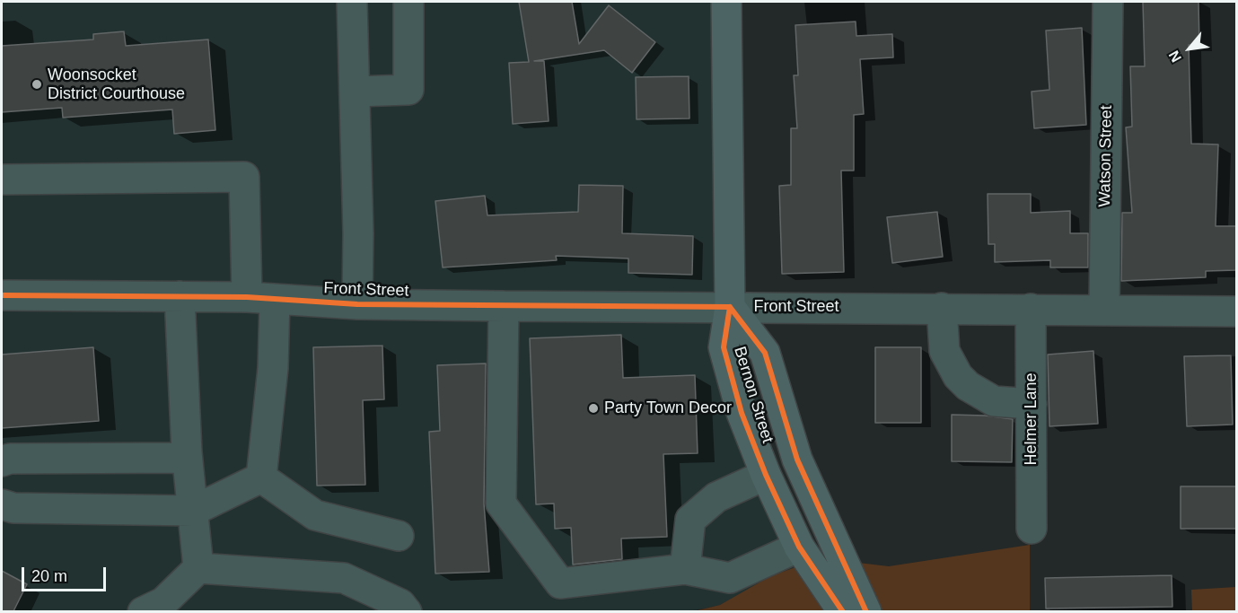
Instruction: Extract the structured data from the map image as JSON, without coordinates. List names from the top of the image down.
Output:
{
  "streets": {
    "main road": ["Bernon Street"],
    "street": ["Watson Street", "Front Street", "Helmer Lane"]
  },
  "crossings": [
    ["Watson Street", "Front Street"],
    ["Front Street", "Bernon Street"],
    ["Front Street", "Helmer Lane"]
  ],
  "places": ["Woonsocket District Courthouse", "Party Town Decor"],
  "scale_bar": "20 m",
  "north": "bottom left"
}
